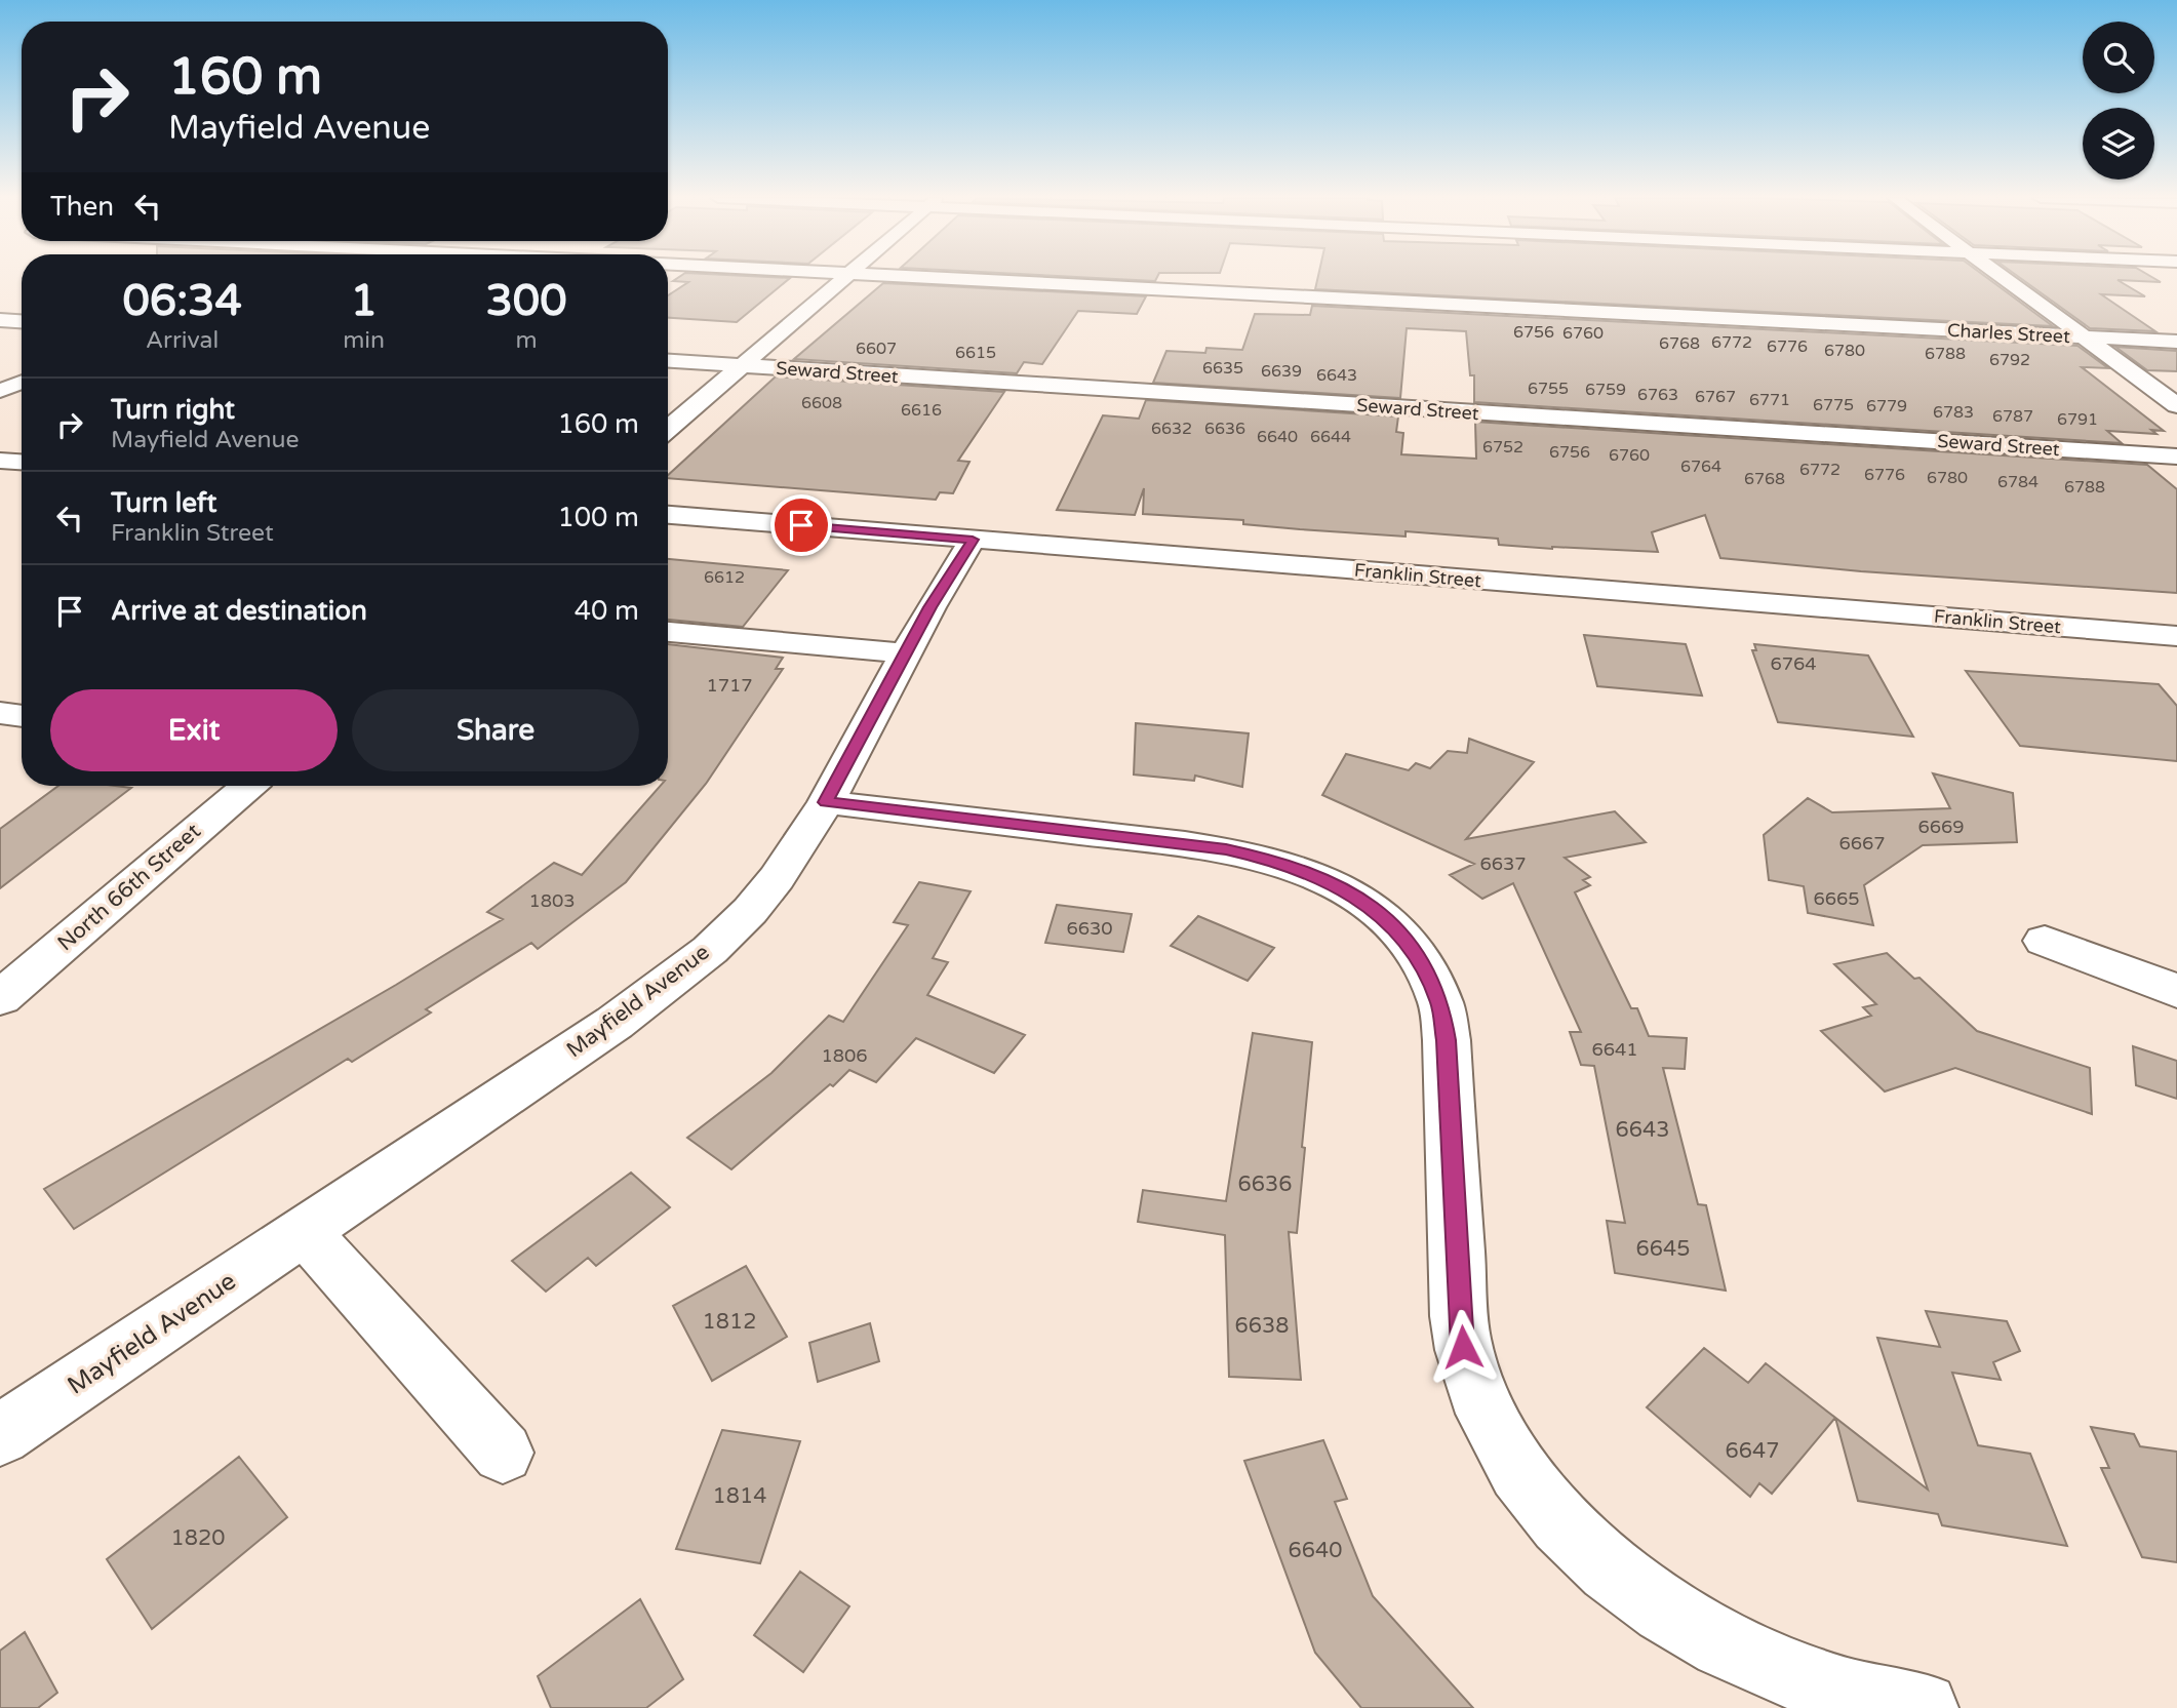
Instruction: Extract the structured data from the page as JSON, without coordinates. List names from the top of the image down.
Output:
{
  "streets": {
    "street": [
      "Charles Street",
      "Seward Street",
      "Franklin Street",
      "North 66th Street",
      "Mayfield Avenue"
    ]
  },
  "crossings": [
    ["Franklin Street", "Mayfield Avenue"]
  ],
  "house_numbers": [
    "6756",
    "6760",
    "6772",
    "6768",
    "6776",
    "6607",
    "6780",
    "6615",
    "6788",
    "6792",
    "6635",
    "6639",
    "6643",
    "6755",
    "6759",
    "6763",
    "6767",
    "6771",
    "6608",
    "6775",
    "6779",
    "6616",
    "6783",
    "6787",
    "6791",
    "6632",
    "6636",
    "6640",
    "6644",
    "6752",
    "6756",
    "6760",
    "6764",
    "6772",
    "6776",
    "6780",
    "6768",
    "6784",
    "6788",
    "6612",
    "6764",
    "1717",
    "6669",
    "6667",
    "6637",
    "6665",
    "1803",
    "6630",
    "6641",
    "1806",
    "6643",
    "6636",
    "6645",
    "1812",
    "6638",
    "6647",
    "1814",
    "1820",
    "6640"
  ],
  "page": {
    "turn": ["160 m", "Mayfield Avenue"],
    "then": "Then",
    "eta": [
      "06:34",
      "Arrival",
      "1",
      "min",
      "300",
      "m"
    ],
    "list": [
      {
        "name": "Turn right",
        "note": "Mayfield Avenue",
        "value": "160 m"
      },
      {
        "name": "Turn left",
        "note": "Franklin Street",
        "value": "100 m"
      },
      {
        "name": "Arrive at destination",
        "value": "40 m"
      }
    ],
    "buttons": ["Exit", "Share"]
  }
}
